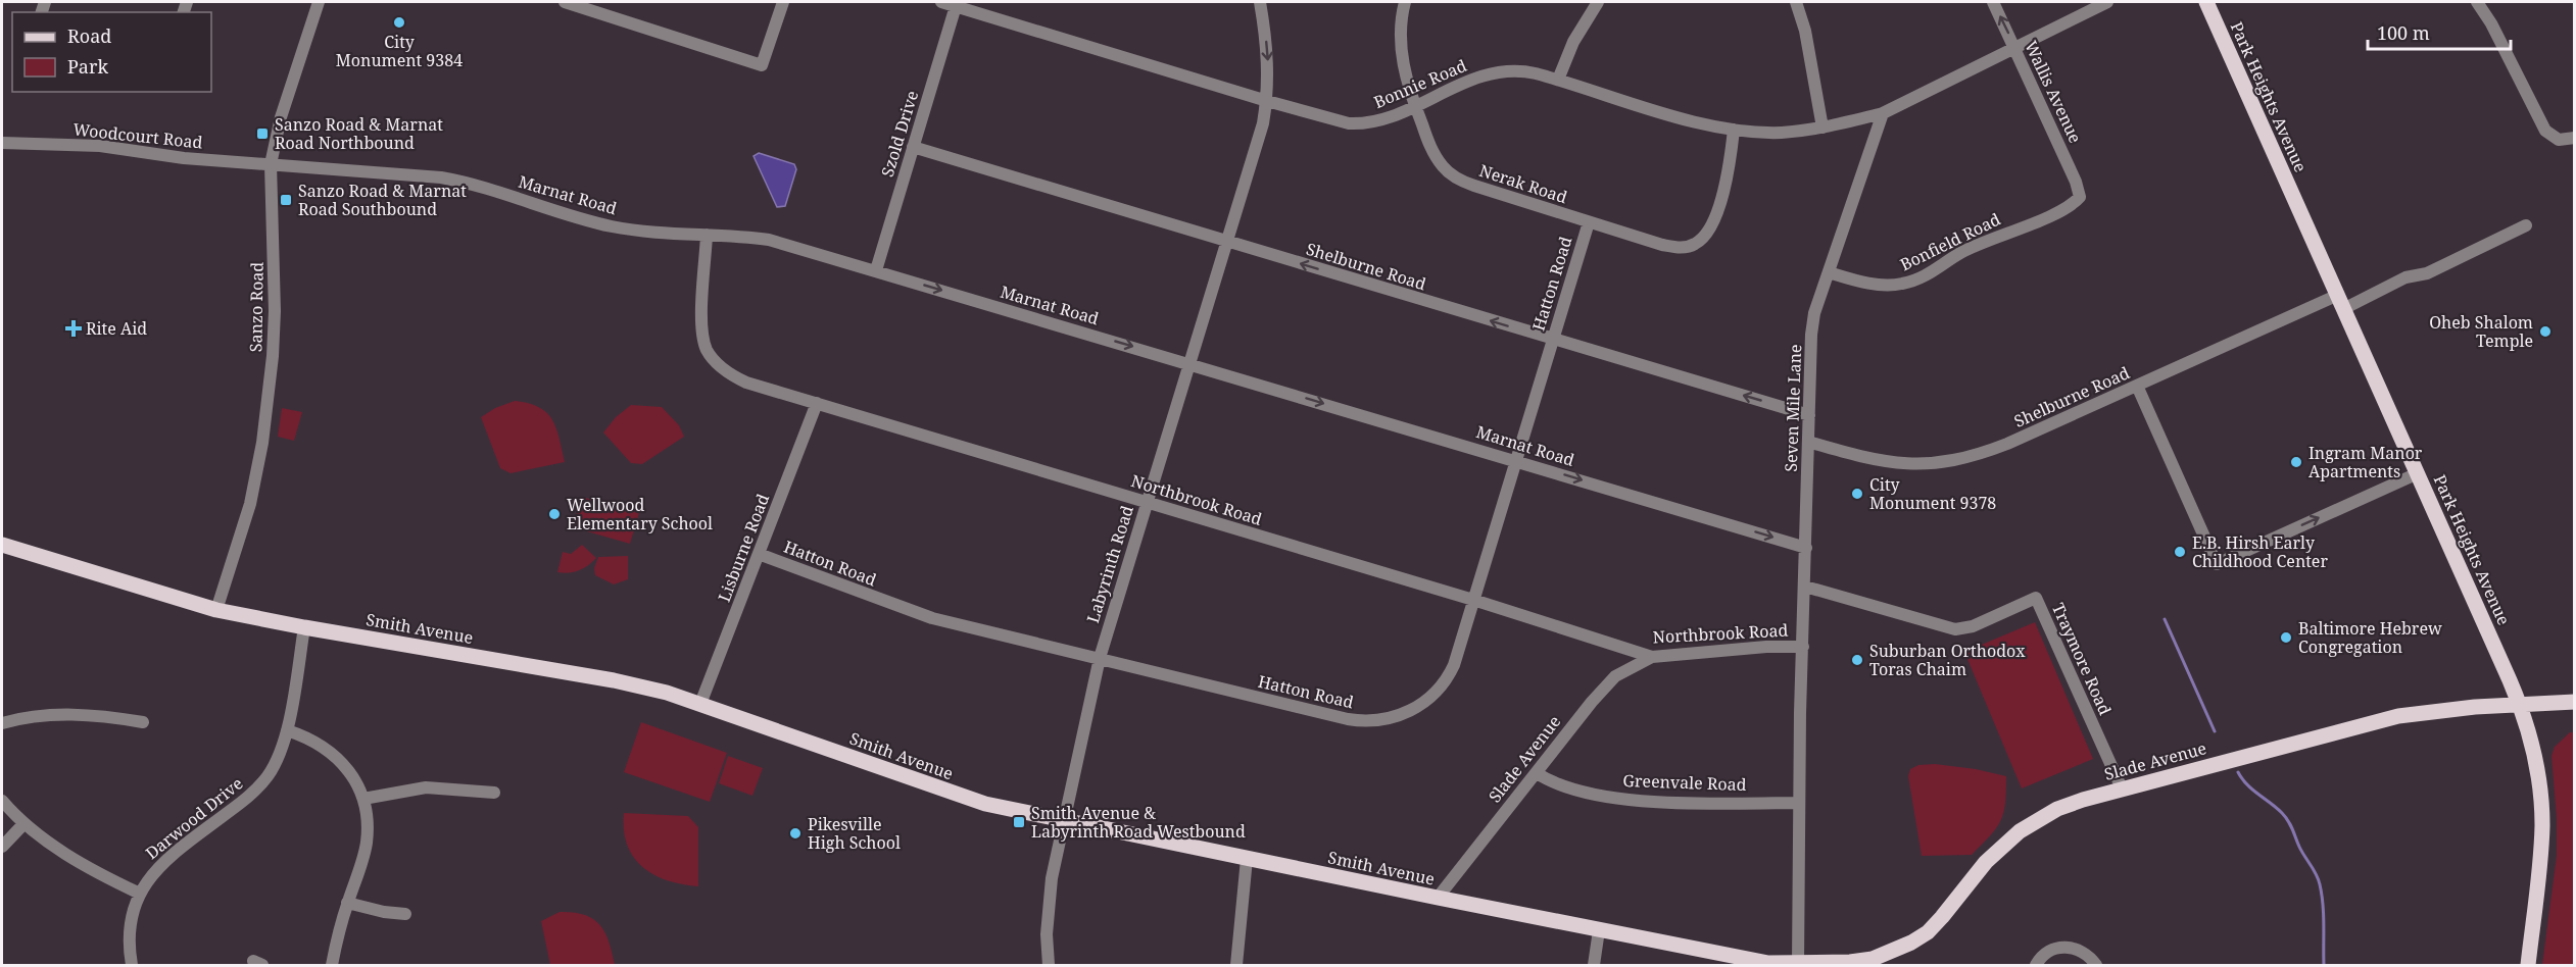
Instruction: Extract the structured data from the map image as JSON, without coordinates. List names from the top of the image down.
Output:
{
  "streets": {
    "main road": ["Park Heights Avenue", "Smith Avenue", "Slade Avenue"],
    "street": [
      "Bonnie Road",
      "Wallis Avenue",
      "Szold Drive",
      "Woodcourt Road",
      "Nerak Road",
      "Marnat Road",
      "Bonfield Road",
      "Shelburne Road",
      "Hatton Road",
      "Sanzo Road",
      "Seven Mile Lane",
      "Northbrook Road",
      "Lisburne Road",
      "Labyrinth Road",
      "Traymore Road",
      "Greenvale Road",
      "Darwood Drive"
    ]
  },
  "crossings": [
    ["Bonnie Road", "Szold Drive"],
    ["Bonnie Road", "Nerak Road"],
    ["Bonnie Road", "Seven Mile Lane"],
    ["Bonnie Road", "Labyrinth Road"],
    ["Wallis Avenue", "Bonfield Road"],
    ["Park Heights Avenue", "Shelburne Road"],
    ["Park Heights Avenue", "Slade Avenue"],
    ["Szold Drive", "Marnat Road"],
    ["Szold Drive", "Shelburne Road"],
    ["Woodcourt Road", "Marnat Road"],
    ["Woodcourt Road", "Sanzo Road"],
    ["Nerak Road", "Hatton Road"],
    ["Marnat Road", "Hatton Road"],
    ["Marnat Road", "Sanzo Road"],
    ["Marnat Road", "Seven Mile Lane"],
    ["Marnat Road", "Northbrook Road"],
    ["Marnat Road", "Labyrinth Road"],
    ["Bonfield Road", "Seven Mile Lane"],
    ["Shelburne Road", "Hatton Road"],
    ["Shelburne Road", "Seven Mile Lane"],
    ["Shelburne Road", "Labyrinth Road"],
    ["Hatton Road", "Northbrook Road"],
    ["Hatton Road", "Lisburne Road"],
    ["Hatton Road", "Labyrinth Road"],
    ["Sanzo Road", "Smith Avenue"],
    ["Seven Mile Lane", "Northbrook Road"],
    ["Seven Mile Lane", "Smith Avenue"],
    ["Seven Mile Lane", "Traymore Road"],
    ["Seven Mile Lane", "Slade Avenue"],
    ["Seven Mile Lane", "Greenvale Road"],
    ["Northbrook Road", "Lisburne Road"],
    ["Northbrook Road", "Labyrinth Road"],
    ["Northbrook Road", "Slade Avenue"],
    ["Lisburne Road", "Smith Avenue"],
    ["Labyrinth Road", "Smith Avenue"],
    ["Smith Avenue", "Slade Avenue"],
    ["Smith Avenue", "Darwood Drive"],
    ["Traymore Road", "Slade Avenue"],
    ["Slade Avenue", "Greenvale Road"]
  ],
  "one_way": ["Marnat Road", "Shelburne Road"],
  "places": {
    "other": [
      "City Monument 9384",
      "Oheb Shalom Temple",
      "Ingram Manor Apartments",
      "City Monument 9378",
      "Wellwood Elementary School",
      "E.B. Hirsh Early Childhood Center",
      "Baltimore Hebrew Congregation",
      "Suburban Orthodox Toras Chaim",
      "Pikesville High School"
    ],
    "transit": ["Sanzo Road & Marnat Road Northbound", "Sanzo Road & Marnat Road Southbound", "Smith Avenue & Labyrinth Road Westbound"],
    "health": ["Rite Aid"]
  },
  "legend": ["Road", "Park"],
  "scale_bar": "100 m"
}
